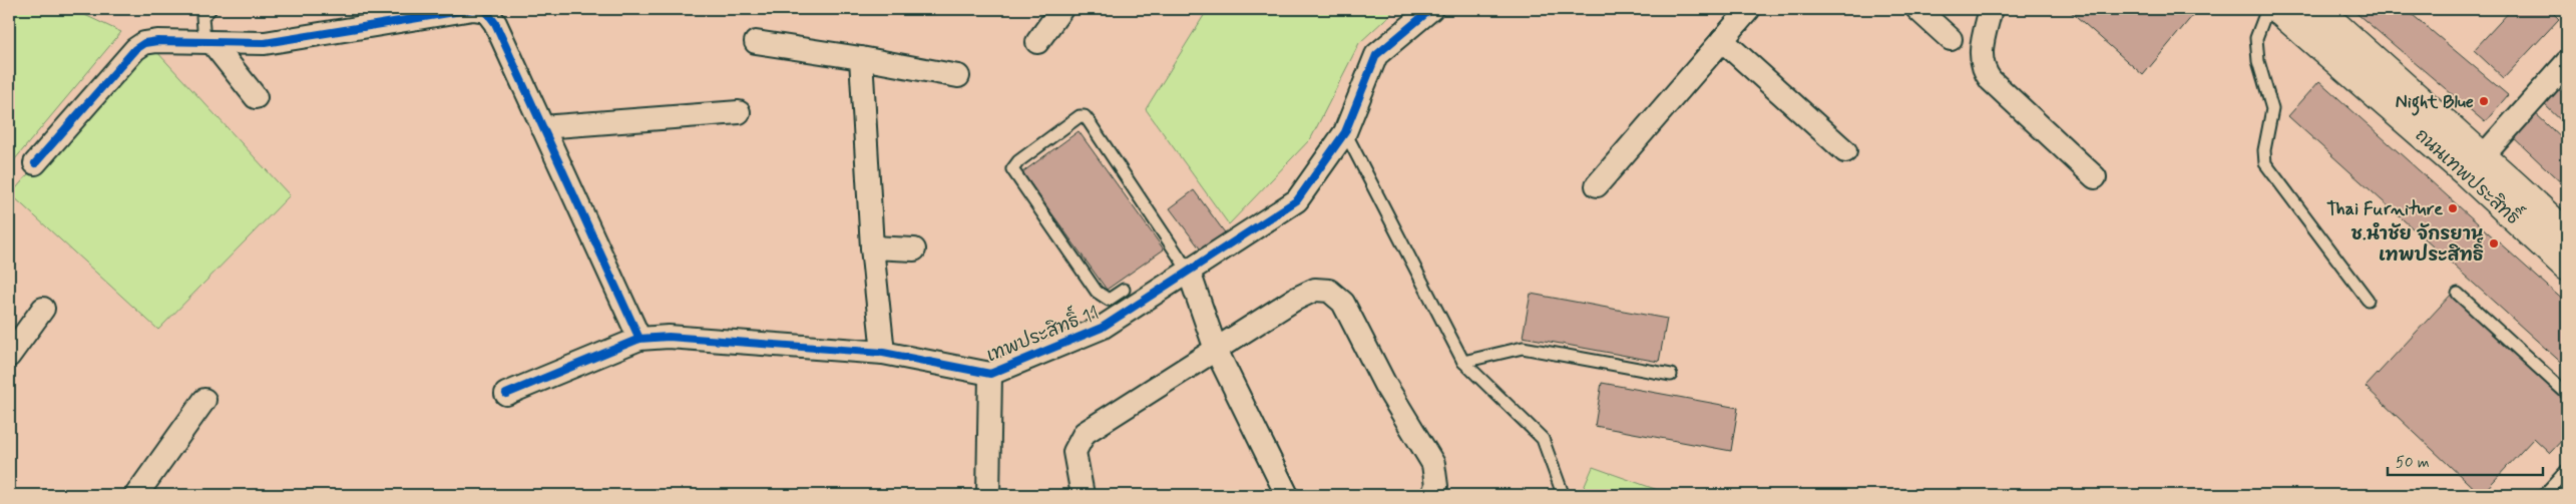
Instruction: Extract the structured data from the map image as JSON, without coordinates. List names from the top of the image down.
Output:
{
  "streets": {
    "main road": ["ถนนเทพประสิทธิ์"],
    "street": ["เทพประสิทธิ์ 11"]
  },
  "places": ["Night Blue", "Thai Furniture", "ช.นำชัย จักรยาน เทพประสิทธิ์"],
  "scale_bar": "50 m"
}
